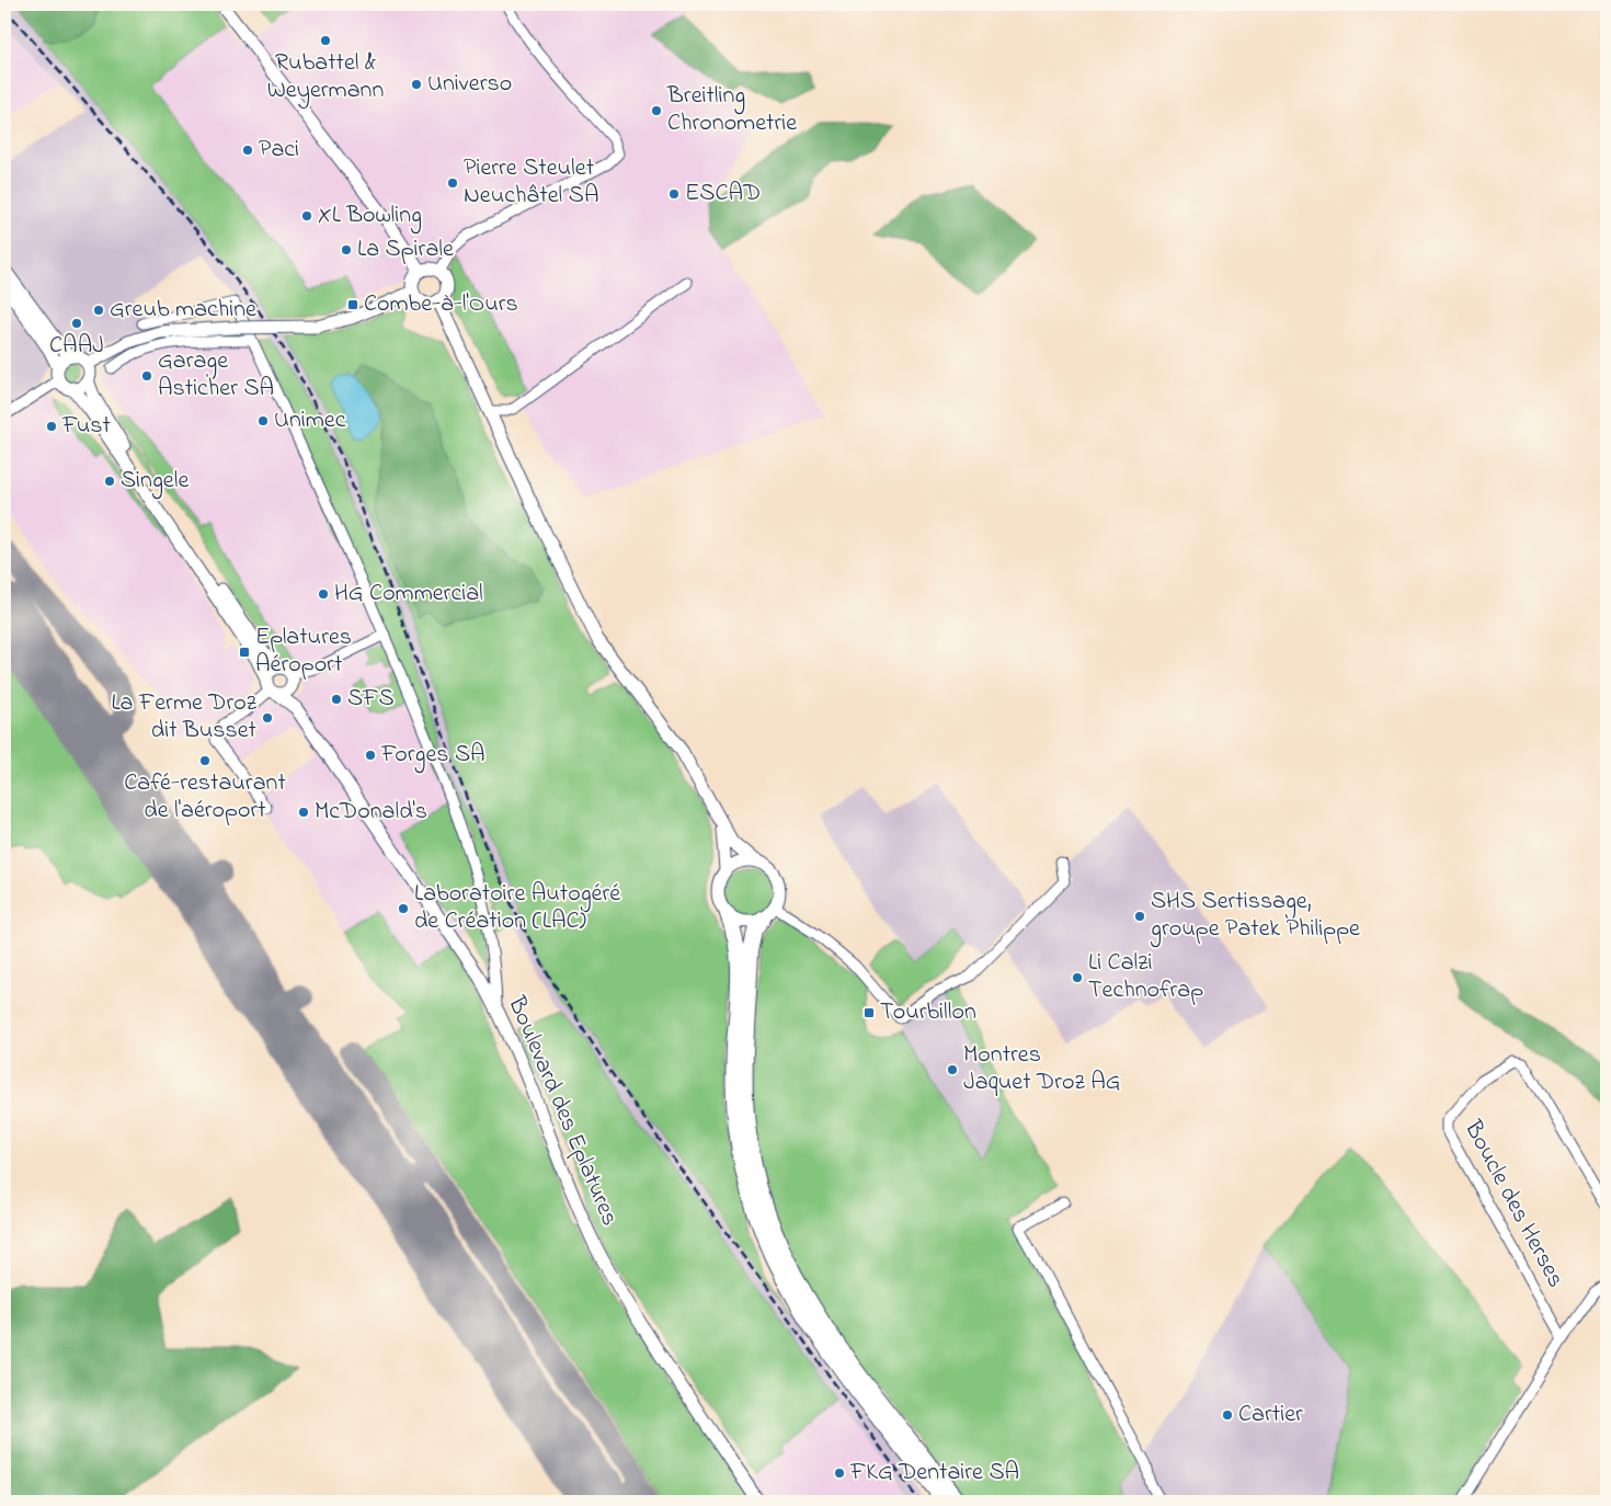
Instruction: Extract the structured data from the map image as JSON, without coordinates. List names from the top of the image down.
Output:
{
  "streets": {
    "main road": ["Boulevard des Eplatures"],
    "street": ["Boucle des Herses"]
  },
  "places": {
    "other": [
      "Rubattel & Weyermann",
      "Universo",
      "Breitling Chronometrie",
      "Paci",
      "Pierre Steulet Neuchâtel SA",
      "ESCAD",
      "XL Bowling",
      "La Spirale",
      "Greub machine",
      "CAAJ",
      "Garage Asticher SA",
      "Unimec",
      "Fust",
      "Singele",
      "HG Commercial",
      "SFS",
      "La Ferme Droz dit Busset",
      "Forges SA",
      "Café-restaurant de l'aéroport",
      "McDonald's",
      "Laboratoire Autogéré de Création (LAC)",
      "SHS Sertissage, groupe Patek Philippe",
      "Li Calzi Technofrap",
      "Montres Jaquet Droz AG",
      "Cartier",
      "FKG Dentaire SA"
    ],
    "transit": ["Combe-à-l'Ours", "Eplatures Aéroport", "Tourbillon"]
  }
}
